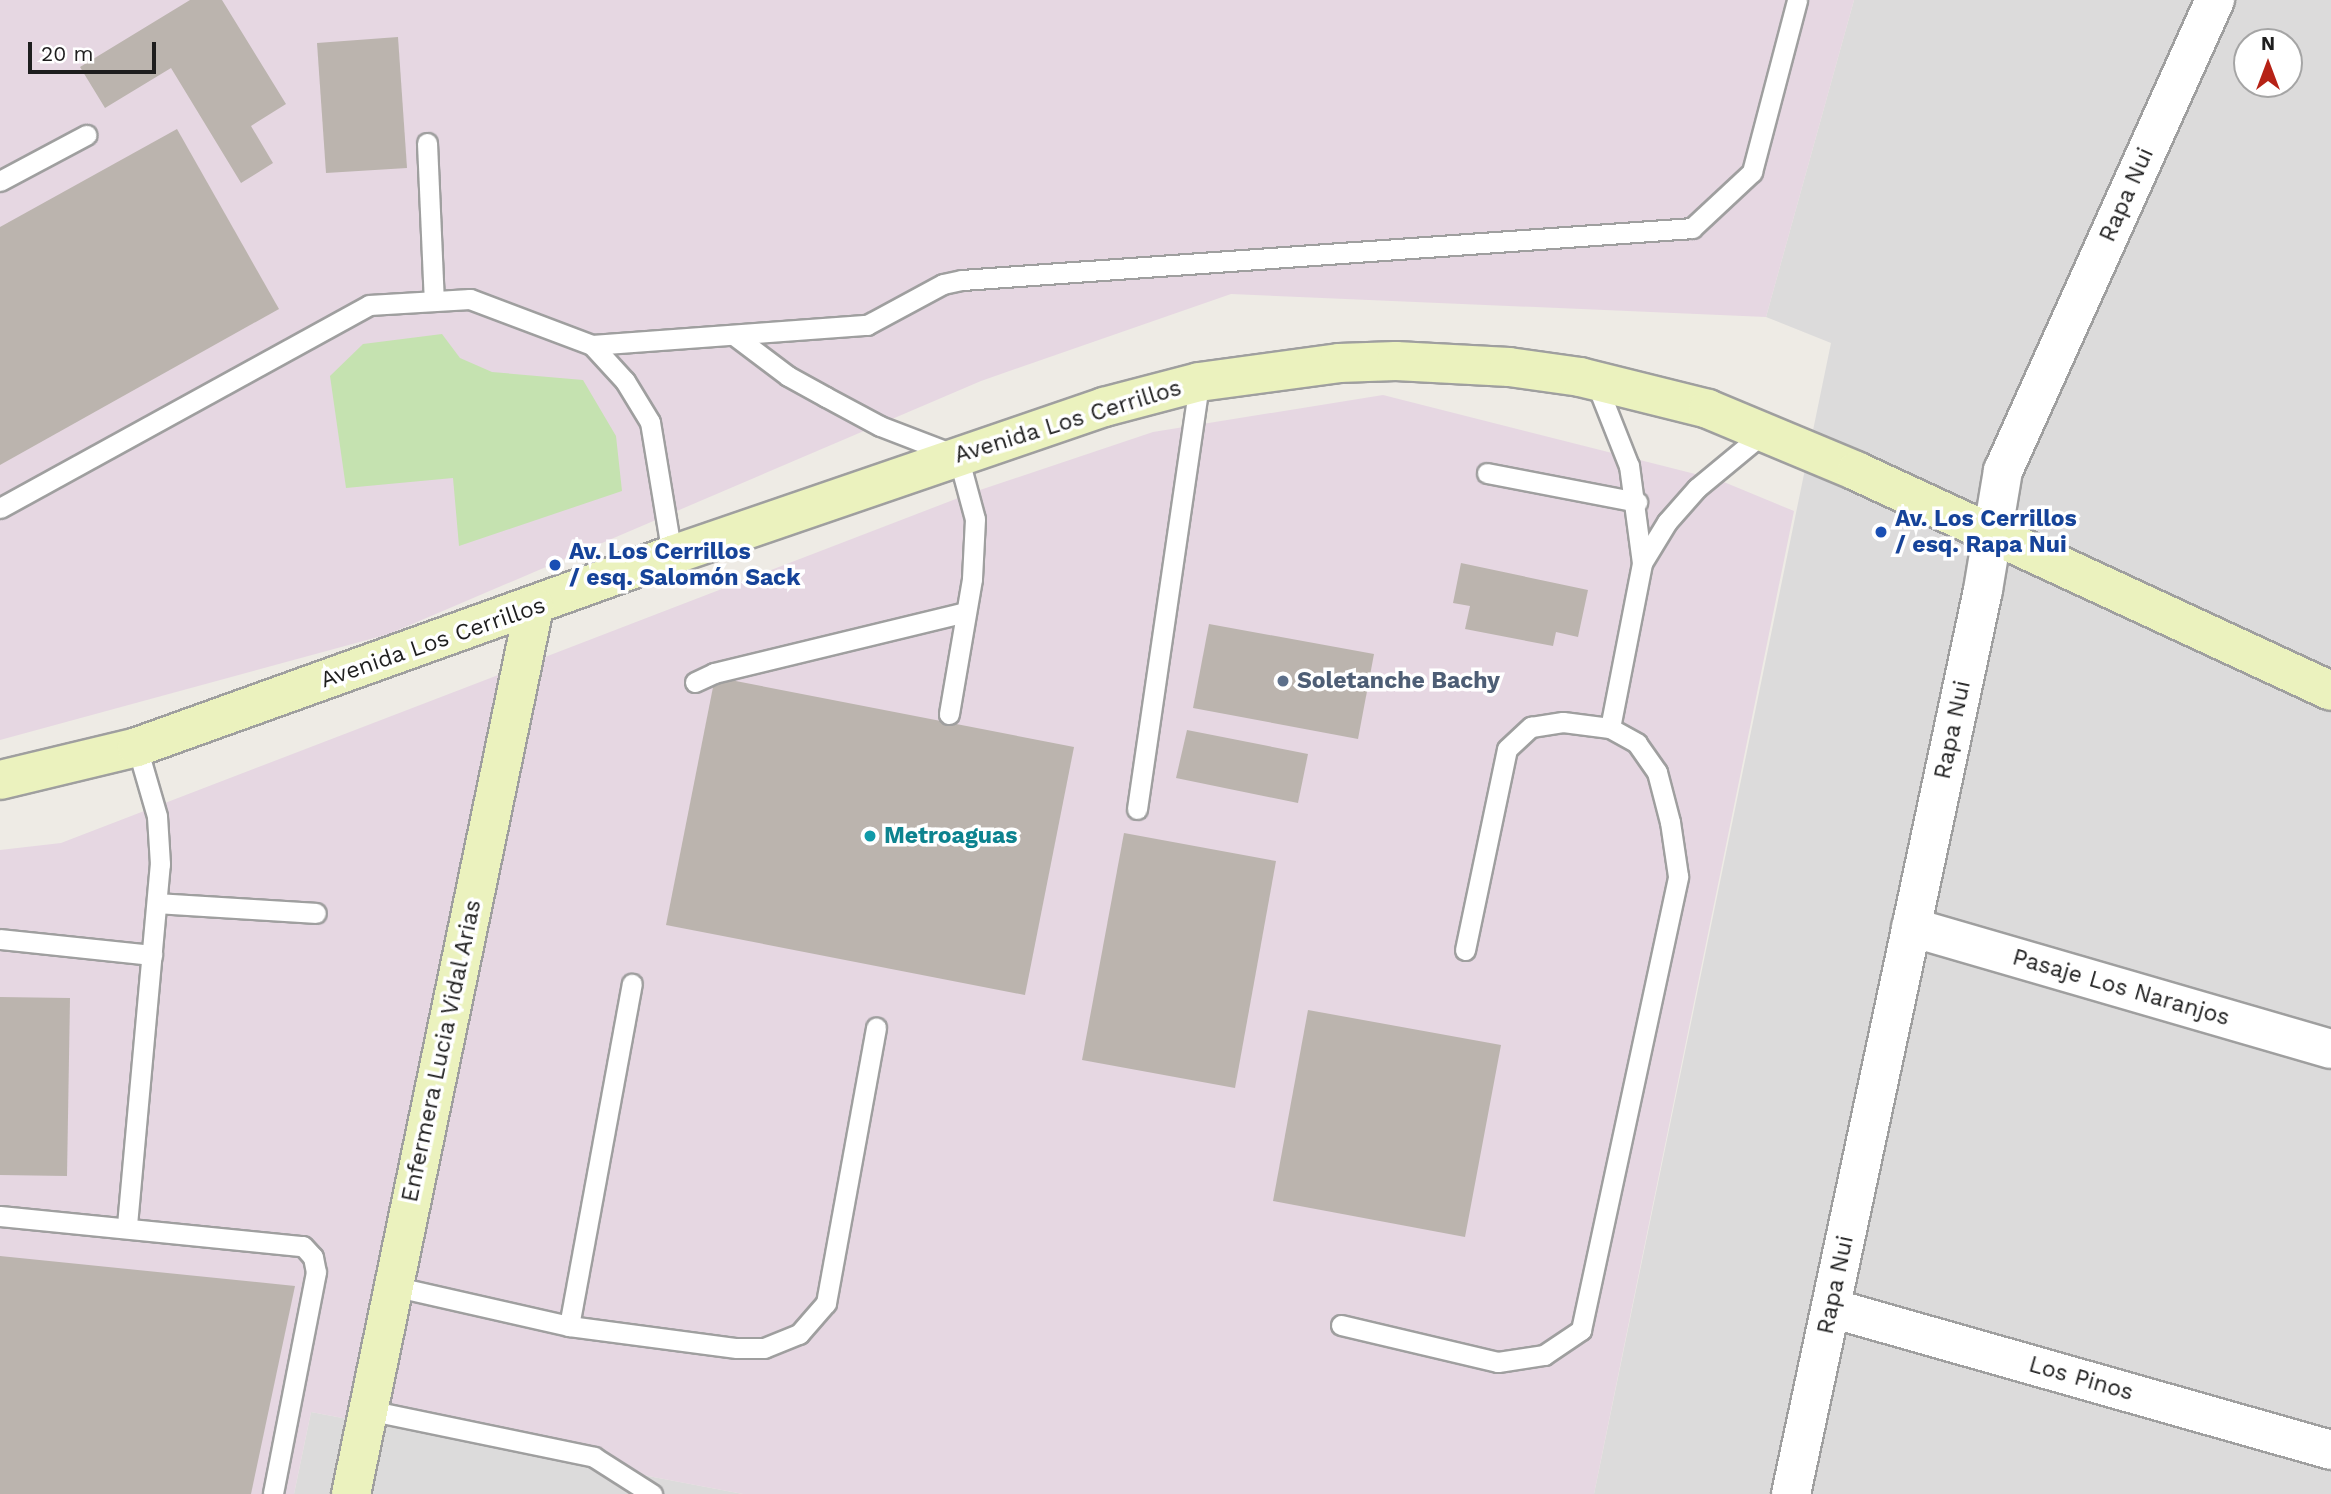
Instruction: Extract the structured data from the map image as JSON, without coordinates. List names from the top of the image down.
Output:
{
  "streets": {
    "street": [
      "Rapa Nui",
      "Avenida Los Cerrillos",
      "Pasaje Los Naranjos",
      "Enfermera Lucia Vidal Arias",
      "Los Pinos"
    ]
  },
  "crossings": [
    ["Rapa Nui", "Avenida Los Cerrillos"],
    ["Rapa Nui", "Pasaje Los Naranjos"],
    ["Rapa Nui", "Los Pinos"],
    ["Avenida Los Cerrillos", "Enfermera Lucia Vidal Arias"]
  ],
  "places": [
    "Av. Los Cerrillos / esq. Rapa Nui",
    "Av. Los Cerrillos / esq. Salomón Sack",
    "Soletanche Bachy",
    "Metroaguas"
  ],
  "scale_bar": "20 m",
  "north": "top"
}
